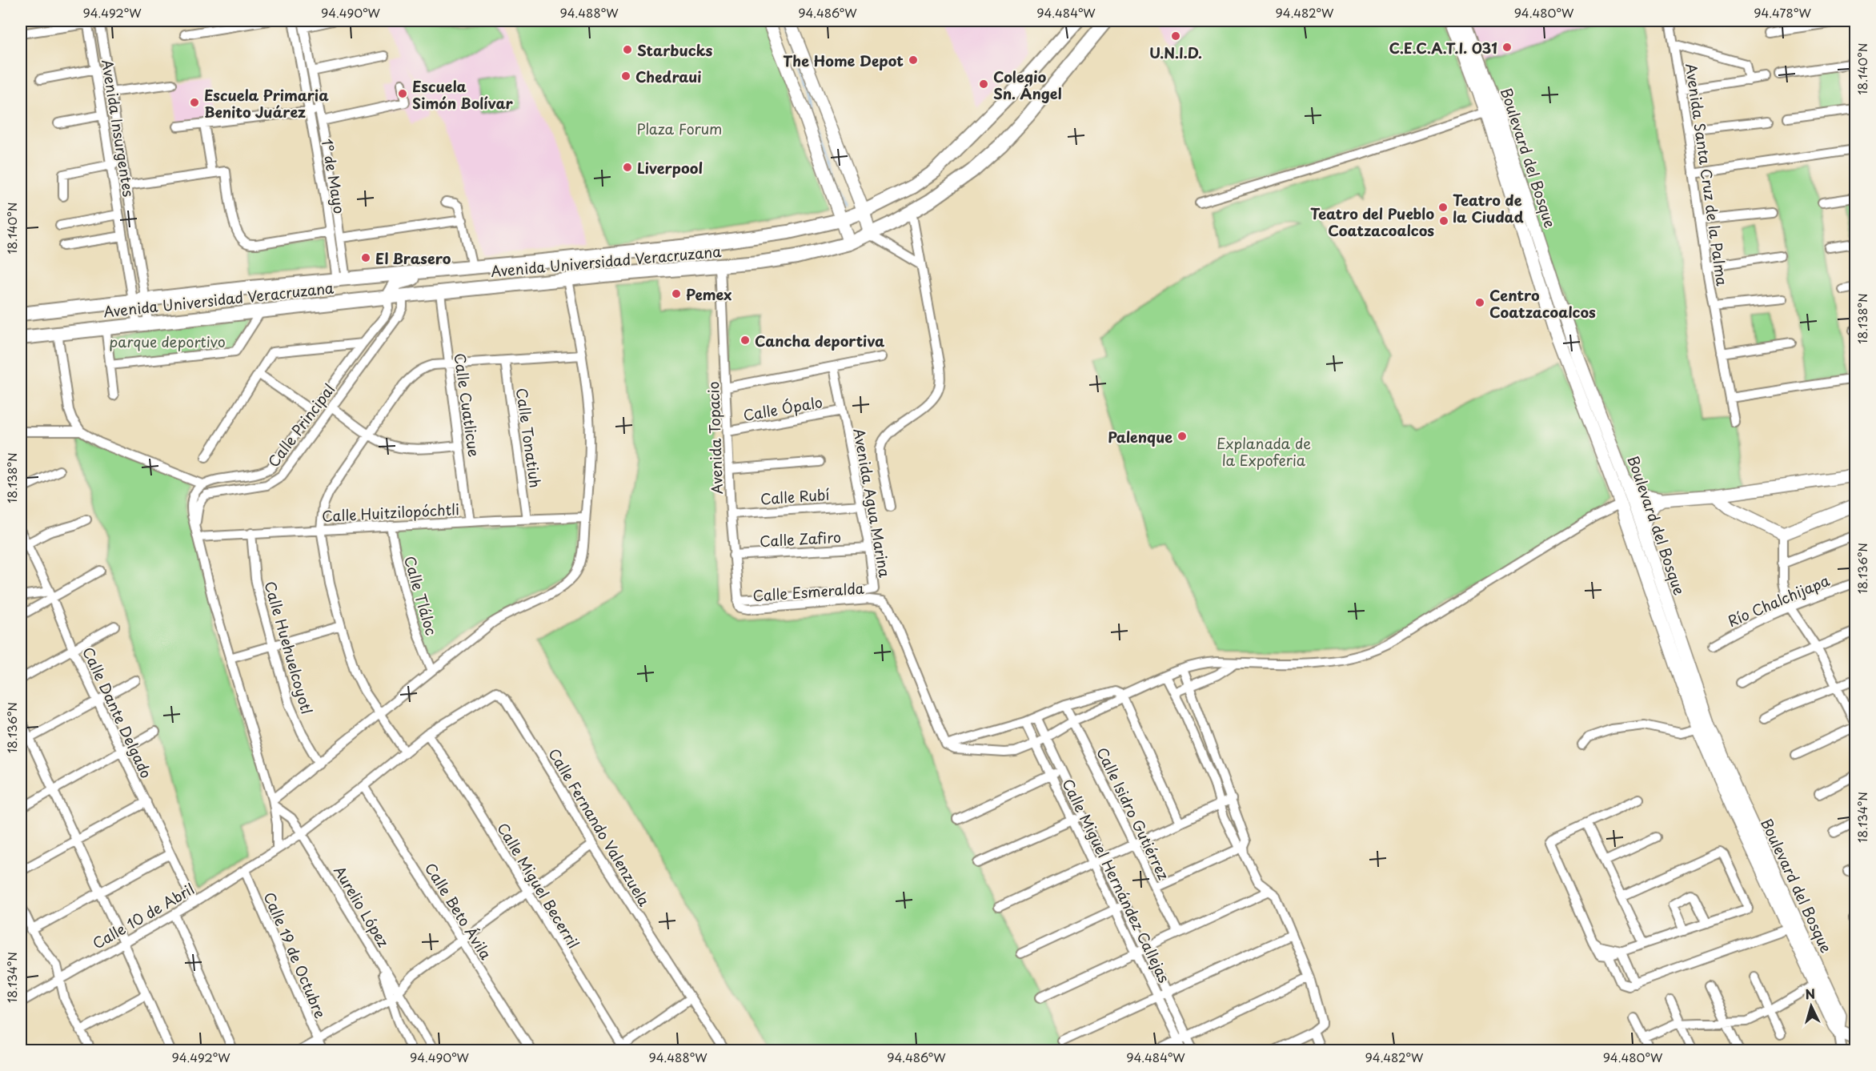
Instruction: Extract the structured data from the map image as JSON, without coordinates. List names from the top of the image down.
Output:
{
  "streets": {
    "main road": ["Boulevard del Bosque", "Avenida Universidad Veracruzana"],
    "street": [
      "Avenida Insurgentes",
      "Avenida Santa Cruz de la Palma",
      "1° de Mayo",
      "Calle Cuatlicue",
      "Calle Ópalo",
      "Calle Principal",
      "Calle Tonatiuh",
      "Avenida Topacio",
      "Calle Rubí",
      "Avenida Agua Marina",
      "Calle Huitzilopóchtli",
      "Calle Zafiro",
      "Calle Esmeralda",
      "Calle Tláloc",
      "Río Chalchijapa",
      "Calle Huehuelcoyotl",
      "Calle Dante Delgado",
      "Calle Isidro Gutiérrez",
      "Calle Fernando Valenzuela",
      "Calle Miguel Hernández Callejas",
      "Calle Miguel Becerril",
      "Aurelio López",
      "Calle Beto Ávila",
      "Calle 10 de Abril",
      "Calle 19 de Octubre"
    ]
  },
  "crossings": [
    ["Avenida Insurgentes", "Avenida Universidad Veracruzana"],
    ["1° de Mayo", "Avenida Universidad Veracruzana"],
    ["Avenida Universidad Veracruzana", "Calle Cuatlicue"],
    ["Avenida Universidad Veracruzana", "Calle Principal"],
    ["Avenida Universidad Veracruzana", "Avenida Topacio"],
    ["Calle Cuatlicue", "Calle Huitzilopóchtli"],
    ["Calle Ópalo", "Avenida Topacio"],
    ["Calle Ópalo", "Avenida Agua Marina"],
    ["Calle Principal", "Calle Huitzilopóchtli"],
    ["Calle Principal", "Calle 10 de Abril"],
    ["Calle Tonatiuh", "Calle Huitzilopóchtli"],
    ["Avenida Topacio", "Calle Rubí"],
    ["Avenida Topacio", "Avenida Agua Marina"],
    ["Avenida Topacio", "Calle Zafiro"],
    ["Avenida Topacio", "Calle Esmeralda"],
    ["Calle Rubí", "Avenida Agua Marina"],
    ["Avenida Agua Marina", "Calle Zafiro"],
    ["Avenida Agua Marina", "Calle Esmeralda"],
    ["Calle Huitzilopóchtli", "Calle Tláloc"],
    ["Calle Huitzilopóchtli", "Calle Huehuelcoyotl"],
    ["Calle Dante Delgado", "Calle 10 de Abril"],
    ["Calle Fernando Valenzuela", "Calle Miguel Becerril"],
    ["Calle 10 de Abril", "Calle 19 de Octubre"]
  ],
  "parks": ["Plaza Forum", "parque deportivo", "Explanada de la Expoferia"],
  "places": [
    "U.N.I.D.",
    "C.E.C.A.T.I. 031",
    "Starbucks",
    "The Home Depot",
    "Chedraui",
    "Colegio Sn. Ángel",
    "Escuela Simón Bolívar",
    "Escuela Primaria Benito Juárez",
    "Liverpool",
    "Teatro de la Ciudad",
    "Teatro del Pueblo Coatzacoalcos",
    "El Brasero",
    "Pemex",
    "Centro Coatzacoalcos",
    "Cancha deportiva",
    "Palenque"
  ],
  "north": "top",
  "coordinates": [
    "94.492°W",
    "94.490°W",
    "94.488°W",
    "94.486°W",
    "94.484°W",
    "94.482°W",
    "94.480°W",
    "94.478°W",
    "18.140°N",
    "18.138°N",
    "18.136°N",
    "18.134°N"
  ]
}
